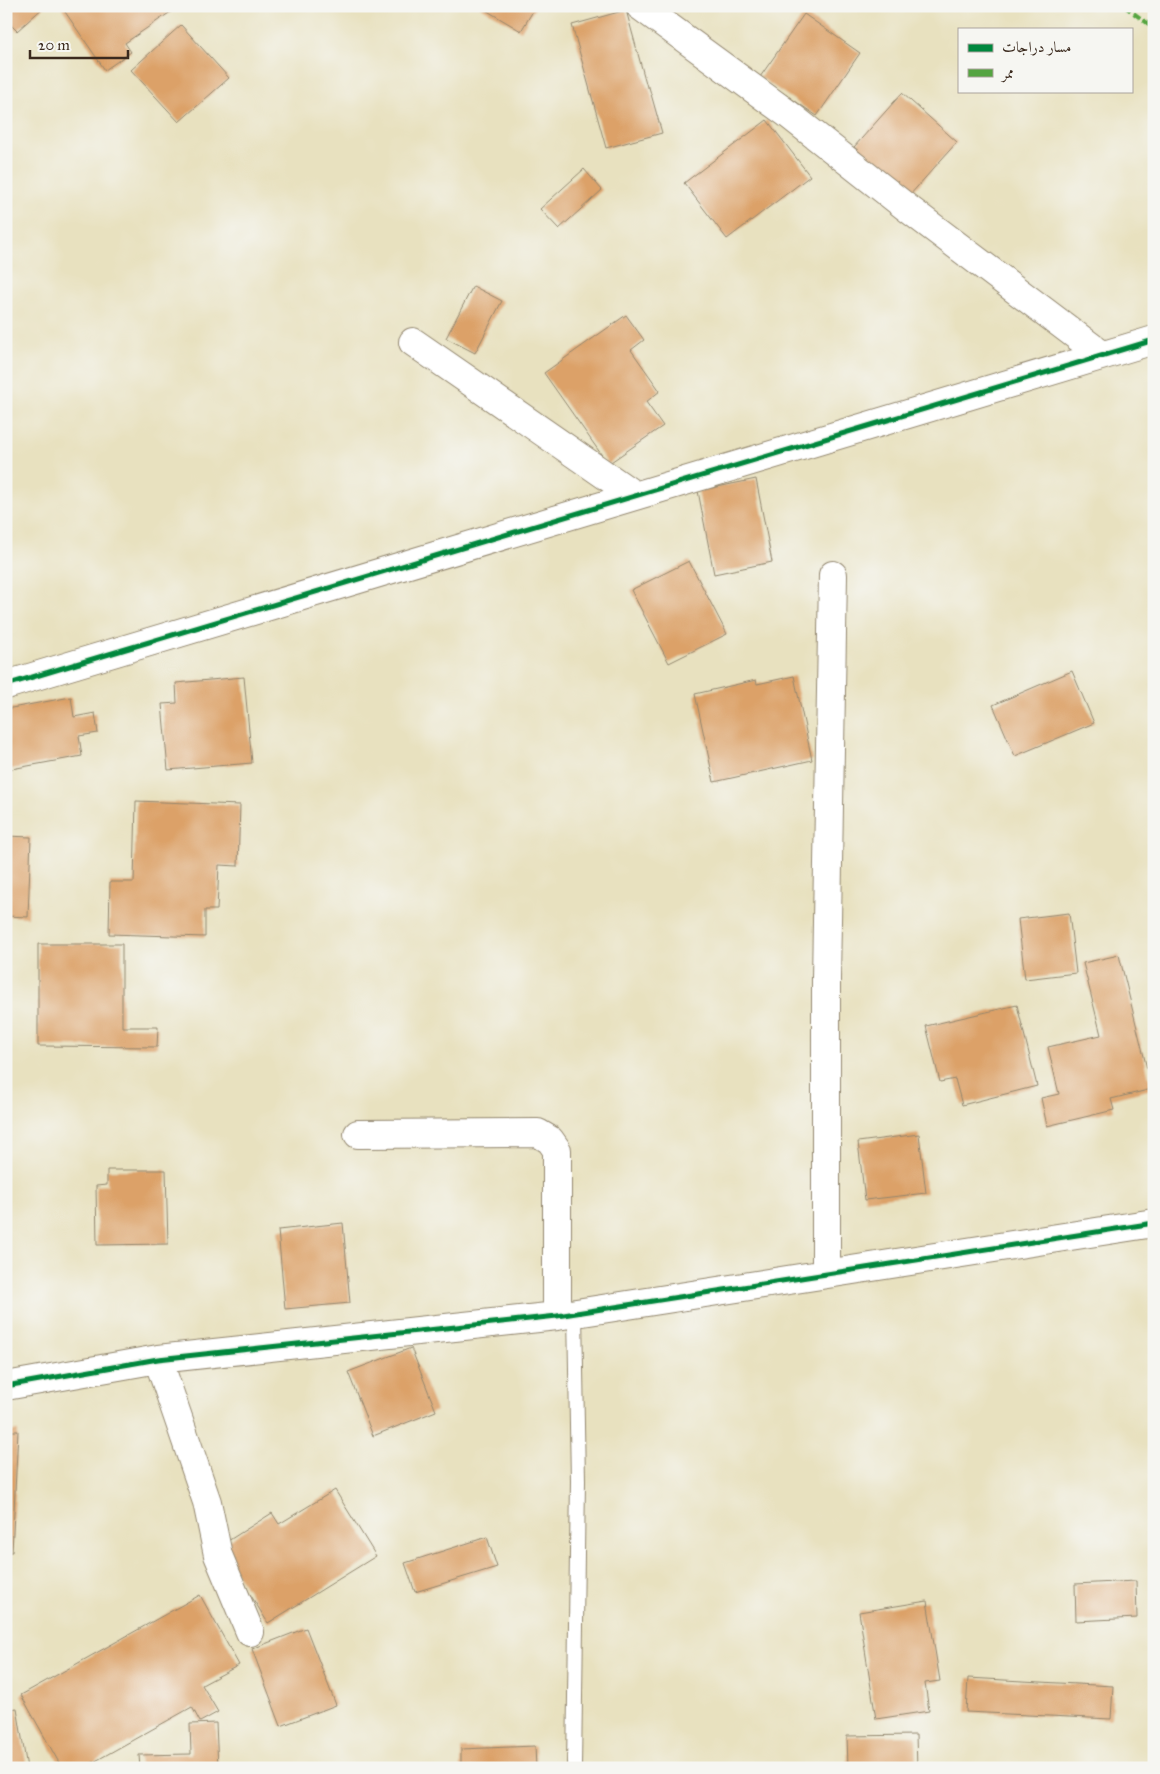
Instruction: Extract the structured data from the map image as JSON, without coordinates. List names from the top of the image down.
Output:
{
  "legend": ["مسار دراجات", "ممر"],
  "scale_bar": "20 m"
}
